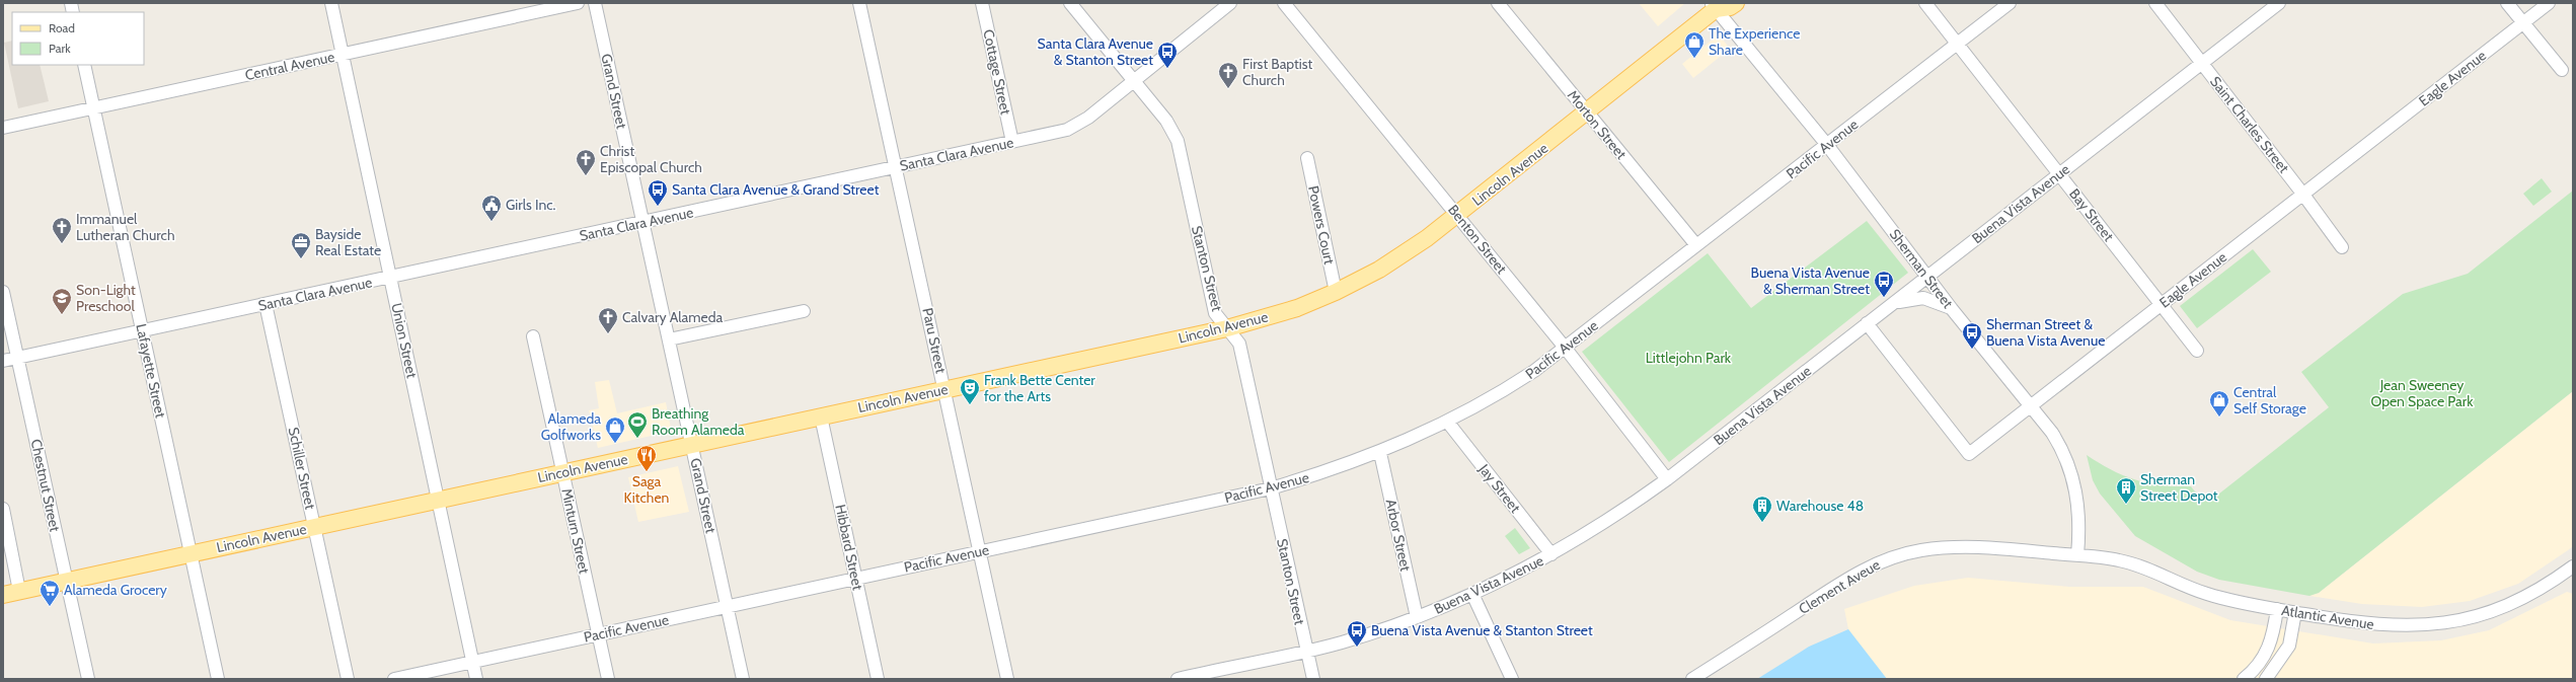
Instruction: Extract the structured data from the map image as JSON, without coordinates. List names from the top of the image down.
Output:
{
  "streets": {
    "main road": ["Lincoln Avenue"],
    "street": [
      "Central Avenue",
      "Cottage Street",
      "Eagle Avenue",
      "Grand Street",
      "Morton Street",
      "Saint Charles Street",
      "Pacific Avenue",
      "Santa Clara Avenue",
      "Buena Vista Avenue",
      "Bay Street",
      "Powers Court",
      "Benton Street",
      "Stanton Street",
      "Sherman Street",
      "Union Street",
      "Paru Street",
      "Lafayette Street",
      "Schiller Street",
      "Chestnut Street",
      "Jay Street",
      "Minturn Street",
      "Arbor Street",
      "Hibbard Street",
      "Clement Aveue",
      "Atlantic Avenue"
    ]
  },
  "crossings": [
    ["Central Avenue", "Union Street"],
    ["Central Avenue", "Lafayette Street"],
    ["Cottage Street", "Santa Clara Avenue"],
    ["Eagle Avenue", "Saint Charles Street"],
    ["Eagle Avenue", "Buena Vista Avenue"],
    ["Eagle Avenue", "Bay Street"],
    ["Eagle Avenue", "Sherman Street"],
    ["Grand Street", "Pacific Avenue"],
    ["Grand Street", "Santa Clara Avenue"],
    ["Grand Street", "Lincoln Avenue"],
    ["Morton Street", "Pacific Avenue"],
    ["Morton Street", "Lincoln Avenue"],
    ["Saint Charles Street", "Buena Vista Avenue"],
    ["Pacific Avenue", "Bay Street"],
    ["Pacific Avenue", "Benton Street"],
    ["Pacific Avenue", "Stanton Street"],
    ["Pacific Avenue", "Sherman Street"],
    ["Pacific Avenue", "Union Street"],
    ["Pacific Avenue", "Paru Street"],
    ["Pacific Avenue", "Jay Street"],
    ["Pacific Avenue", "Minturn Street"],
    ["Pacific Avenue", "Arbor Street"],
    ["Pacific Avenue", "Hibbard Street"],
    ["Santa Clara Avenue", "Stanton Street"],
    ["Santa Clara Avenue", "Union Street"],
    ["Santa Clara Avenue", "Paru Street"],
    ["Santa Clara Avenue", "Lafayette Street"],
    ["Santa Clara Avenue", "Schiller Street"],
    ["Santa Clara Avenue", "Chestnut Street"],
    ["Lincoln Avenue", "Powers Court"],
    ["Lincoln Avenue", "Benton Street"],
    ["Lincoln Avenue", "Stanton Street"],
    ["Lincoln Avenue", "Sherman Street"],
    ["Lincoln Avenue", "Union Street"],
    ["Lincoln Avenue", "Paru Street"],
    ["Lincoln Avenue", "Lafayette Street"],
    ["Lincoln Avenue", "Schiller Street"],
    ["Lincoln Avenue", "Chestnut Street"],
    ["Lincoln Avenue", "Minturn Street"],
    ["Lincoln Avenue", "Hibbard Street"],
    ["Buena Vista Avenue", "Bay Street"],
    ["Buena Vista Avenue", "Benton Street"],
    ["Buena Vista Avenue", "Stanton Street"],
    ["Buena Vista Avenue", "Sherman Street"],
    ["Buena Vista Avenue", "Jay Street"],
    ["Buena Vista Avenue", "Arbor Street"],
    ["Sherman Street", "Clement Aveue"],
    ["Sherman Street", "Atlantic Avenue"],
    ["Clement Aveue", "Atlantic Avenue"]
  ],
  "parks": ["Littlejohn Park", "Jean Sweeney Open Space Park"],
  "places": {
    "shop": ["The Experience Share", "Central Self Storage", "Alameda Golfworks"],
    "bus stop": [
      "Santa Clara Avenue & Stanton Street",
      "Santa Clara Avenue & Grand Street",
      "Buena Vista Avenue & Sherman Street",
      "Sherman Street & Buena Vista Avenue",
      "Buena Vista Avenue & Stanton Street"
    ],
    "church": [
      "First Baptist Church",
      "Christ Episcopal Church",
      "Immanuel Lutheran Church",
      "Calvary Alameda"
    ],
    "public building": ["Girls Inc."],
    "office": ["Bayside Real Estate"],
    "school or university": ["Son-Light Preschool"],
    "theatre": ["Frank Bette Center for the Arts"],
    "sports": ["Breathing Room Alameda"],
    "restaurant": ["Saga Kitchen"],
    "building": ["Sherman Street Depot", "Warehouse 48"],
    "supermarket": ["Alameda Grocery"]
  },
  "legend": ["Road", "Park"]
}
